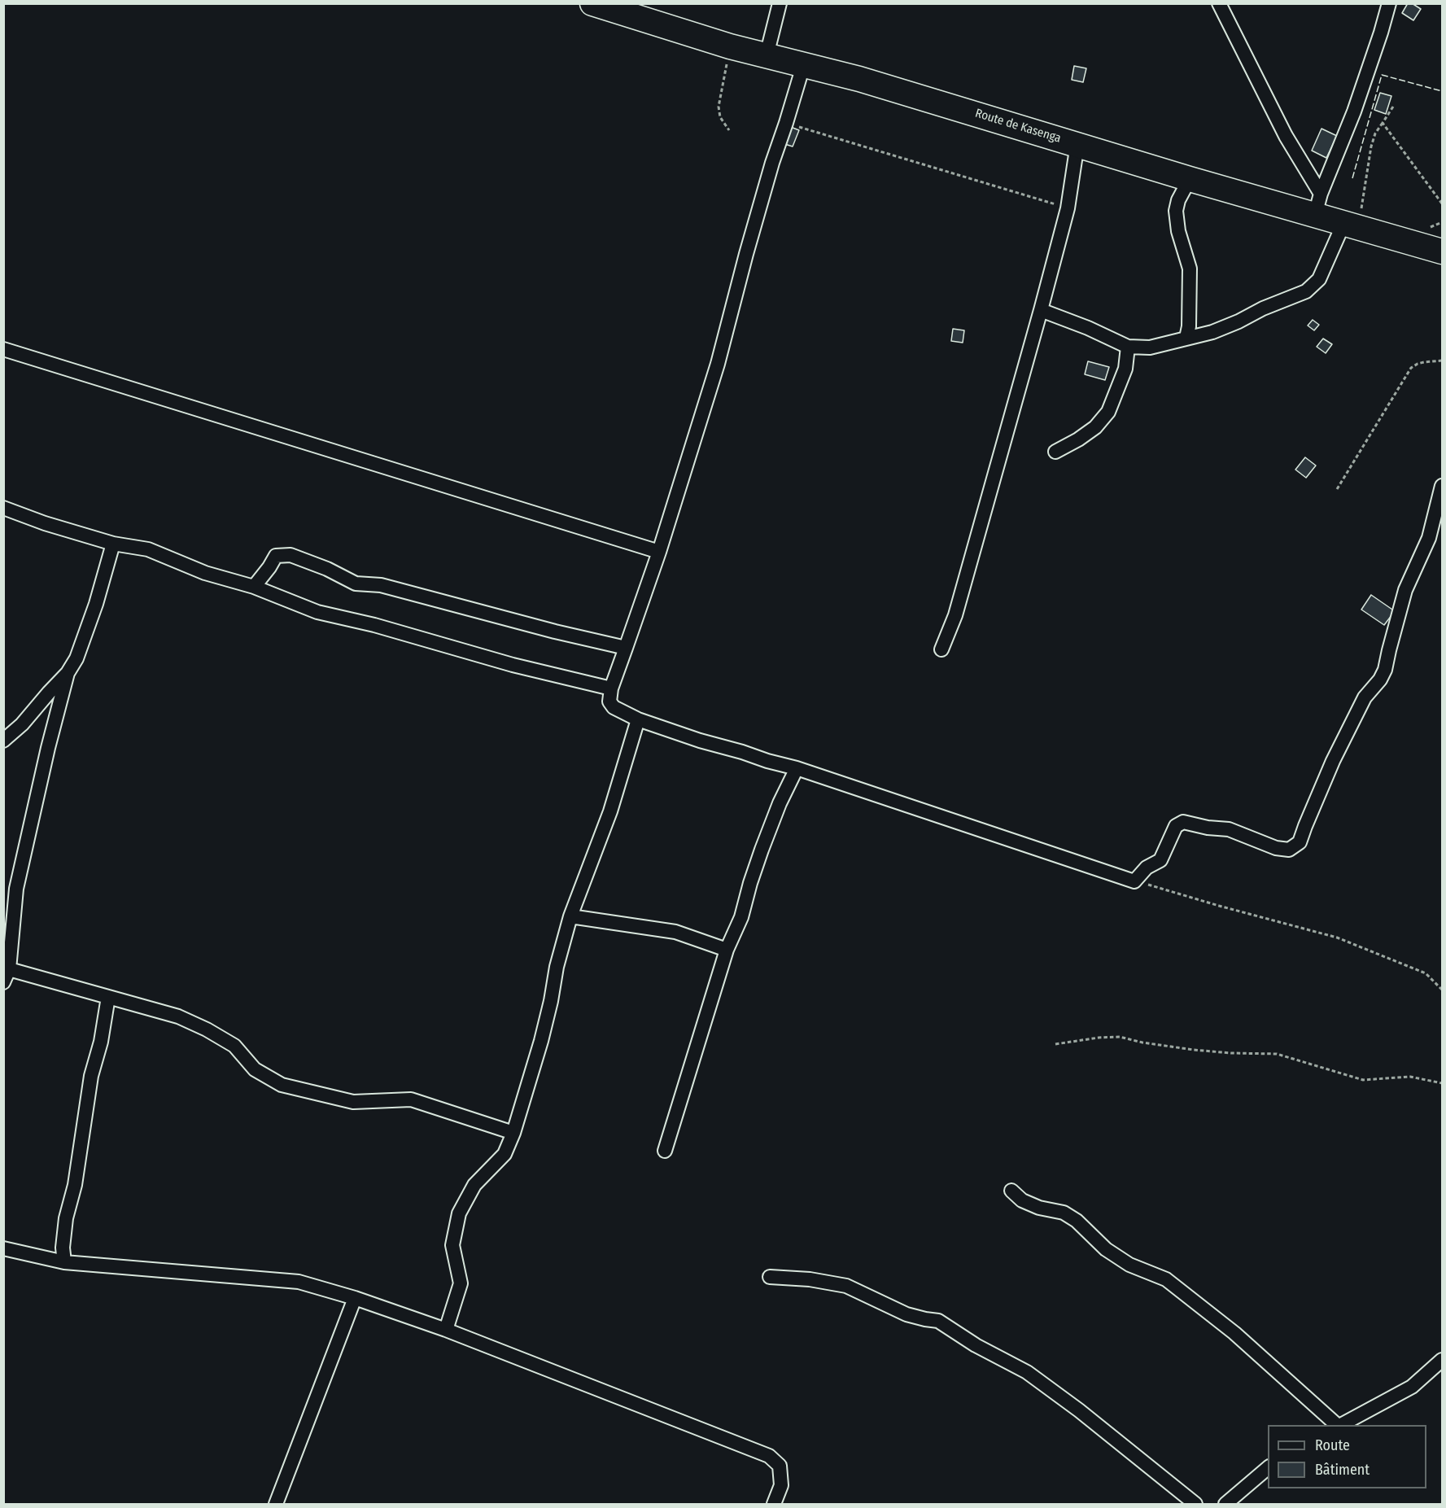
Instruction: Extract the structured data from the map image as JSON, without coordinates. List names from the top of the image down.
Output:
{
  "streets": {
    "highway": ["Route de Kasenga"]
  },
  "legend": ["Route", "Bâtiment"]
}
